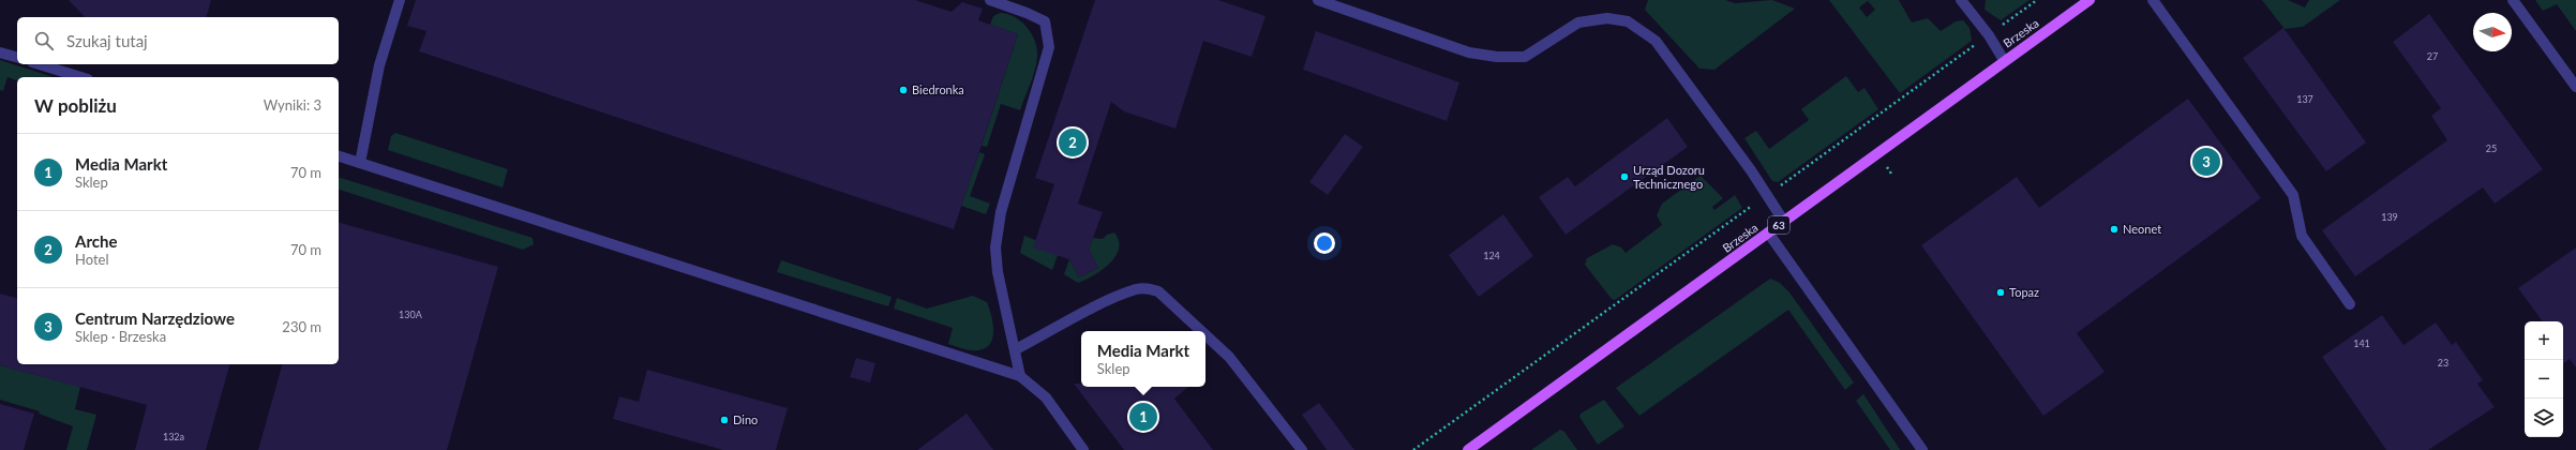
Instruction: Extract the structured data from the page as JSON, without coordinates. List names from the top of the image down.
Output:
{
  "streets": {
    "main road": ["Brzeska", "63"]
  },
  "places": [
    "Biedronka",
    "Urząd Dozoru Technicznego",
    "Neonet",
    "Topaz",
    "Dino"
  ],
  "house_numbers": [
    "27",
    "137",
    "25",
    "139",
    "124",
    "130A",
    "141",
    "23",
    "132a"
  ],
  "north": "right",
  "page": {
    "search": "Szukaj tutaj",
    "heading": ["W pobliżu", "Wyniki: 3"],
    "pins": ["2", "3", "1"],
    "list": [
      {
        "mark": "1",
        "name": "Media Markt",
        "note": "Sklep",
        "value": "70 m"
      },
      {
        "mark": "2",
        "name": "Arche",
        "note": "Hotel",
        "value": "70 m"
      },
      {
        "mark": "3",
        "name": "Centrum Narzędziowe",
        "note": "Sklep · Brzeska",
        "value": "230 m"
      }
    ],
    "map_buttons": ["+", "−"],
    "popup": ["Media Markt", "Sklep"]
  }
}
